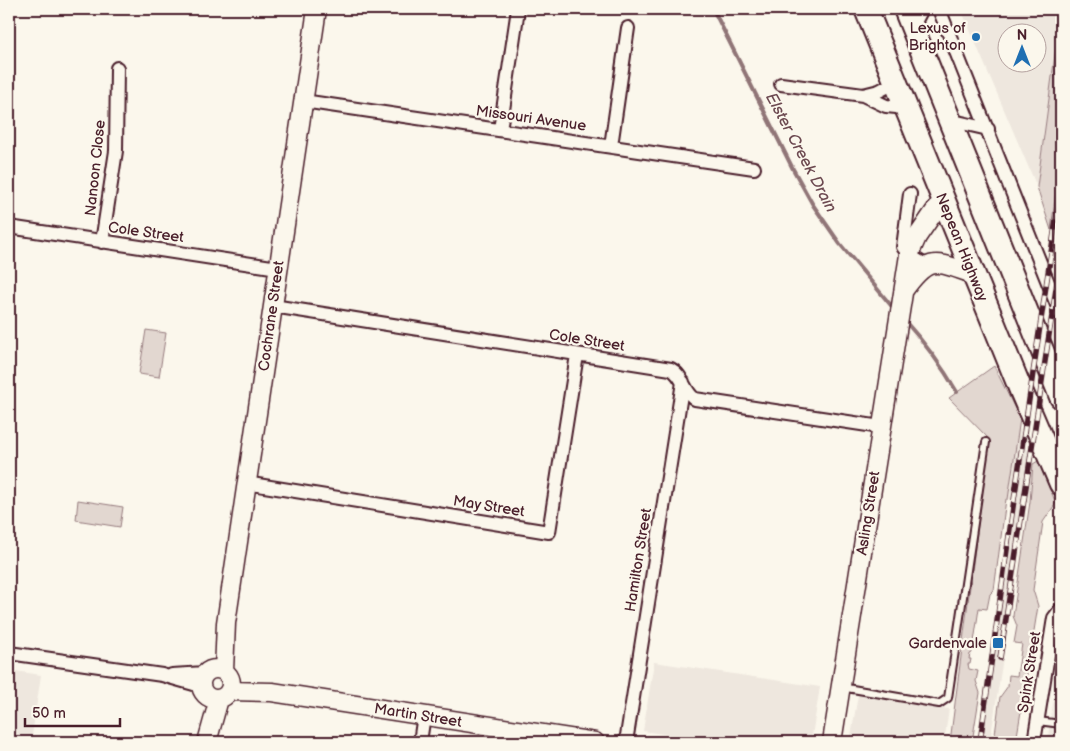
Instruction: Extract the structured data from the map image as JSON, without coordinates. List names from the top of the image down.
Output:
{
  "streets": {
    "highway": ["Nepean Highway"],
    "street": [
      "Missouri Avenue",
      "Nanoon Close",
      "Cole Street",
      "Cochrane Street",
      "May Street",
      "Asling Street",
      "Hamilton Street",
      "Spink Street",
      "Martin Street"
    ]
  },
  "crossings": [
    ["Missouri Avenue", "Cochrane Street"],
    ["Nanoon Close", "Cole Street"],
    ["Cole Street", "Cochrane Street"],
    ["Cole Street", "May Street"],
    ["Cole Street", "Asling Street"],
    ["Cole Street", "Hamilton Street"],
    ["Nepean Highway", "Asling Street"],
    ["Cochrane Street", "May Street"],
    ["Cochrane Street", "Martin Street"]
  ],
  "water": ["Elster Creek Drain"],
  "places": {
    "other": ["Lexus of Brighton"],
    "transit": ["Gardenvale"]
  },
  "scale_bar": "50 m",
  "north": "top"
}
